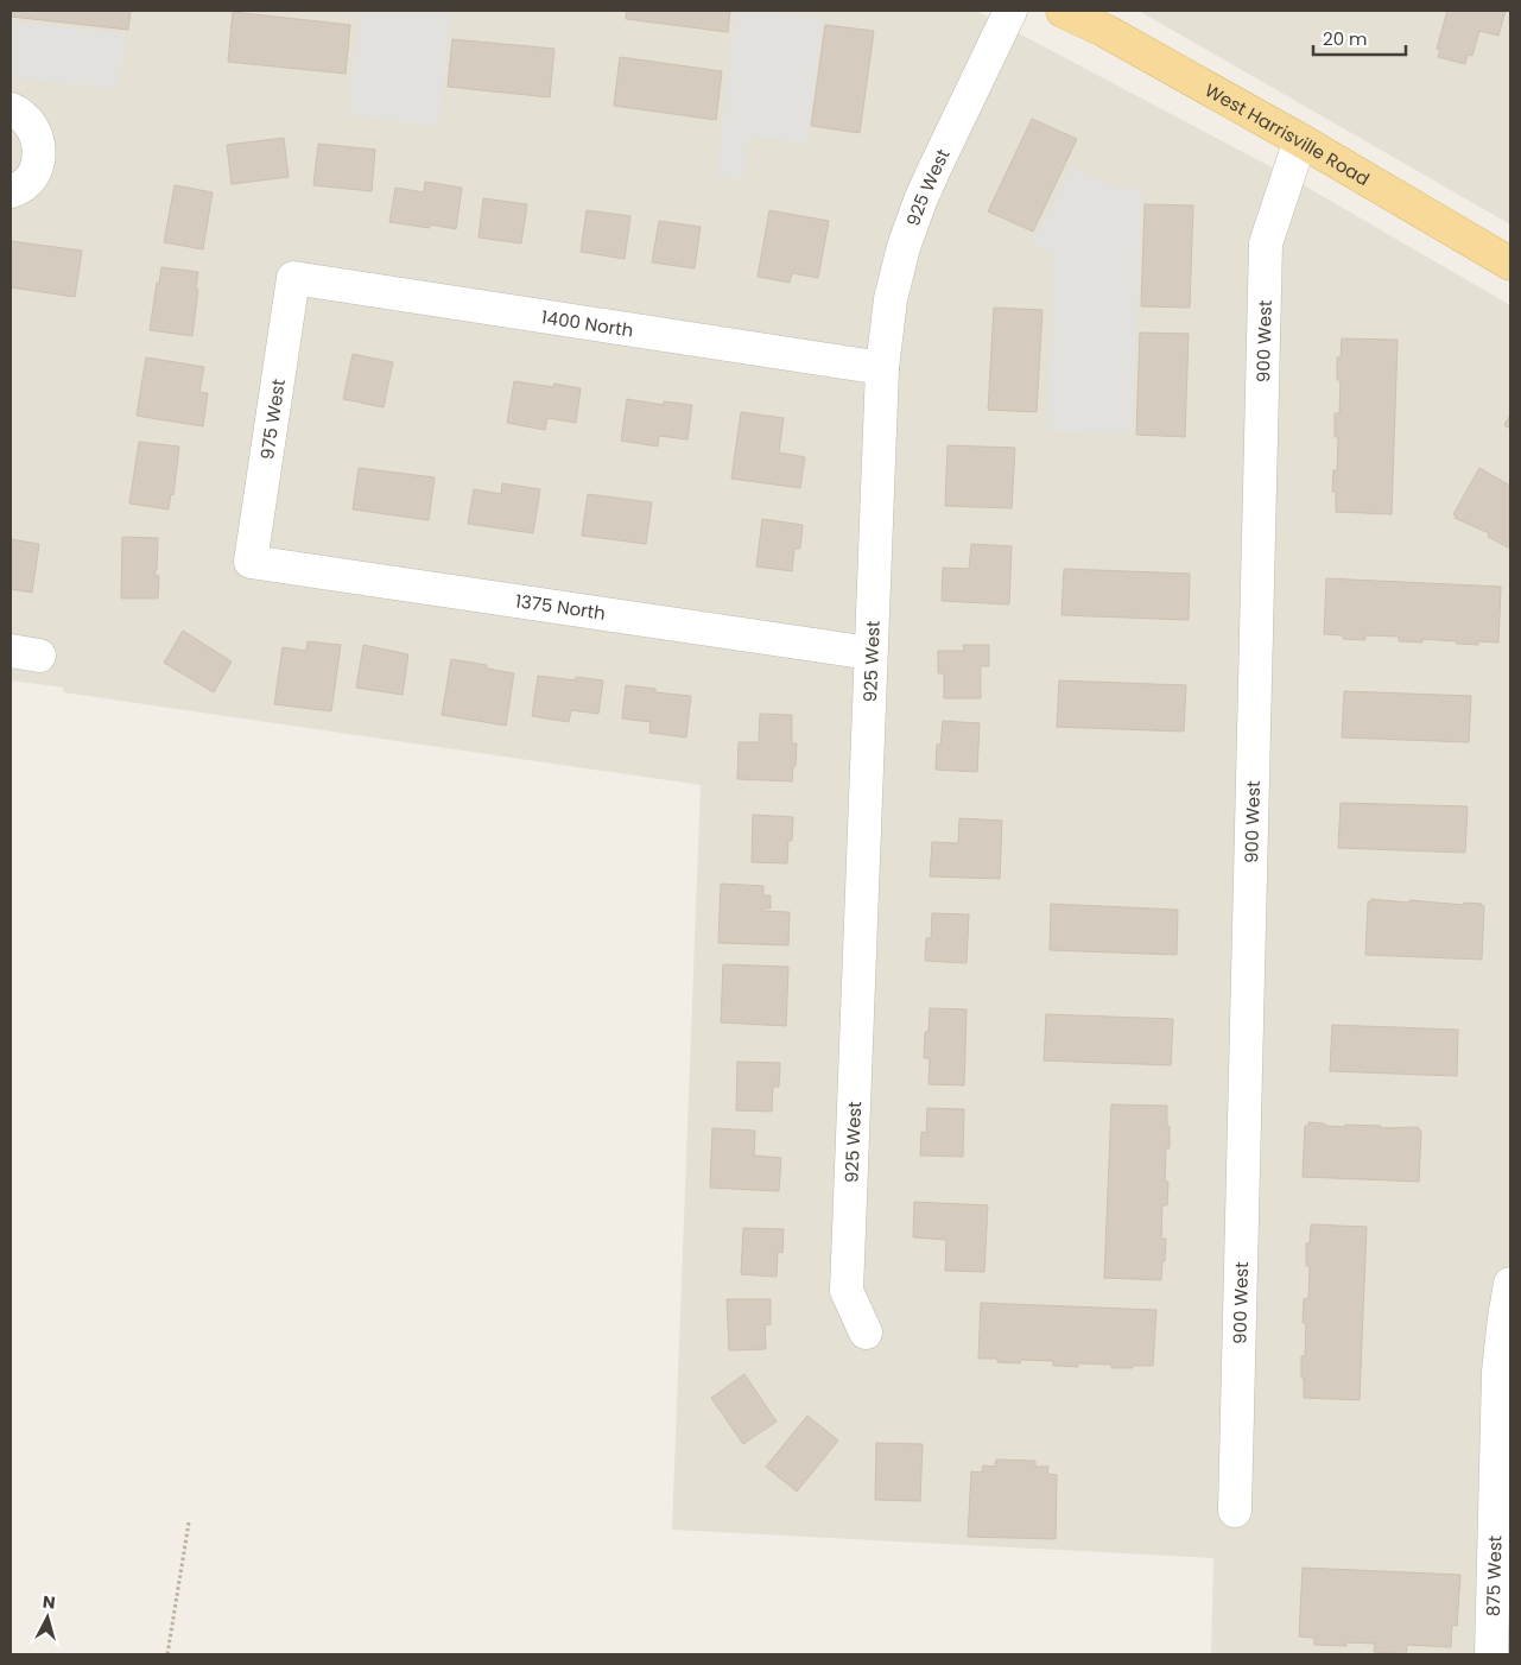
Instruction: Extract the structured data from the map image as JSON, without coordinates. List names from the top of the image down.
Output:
{
  "streets": {
    "main road": ["West Harrisville Road"],
    "street": [
      "925 West",
      "1400 North",
      "900 West",
      "975 West",
      "1375 North",
      "875 West"
    ]
  },
  "crossings": [
    ["West Harrisville Road", "900 West"],
    ["925 West", "1400 North"],
    ["925 West", "1375 North"],
    ["1400 North", "975 West"],
    ["975 West", "1375 North"]
  ],
  "scale_bar": "20 m",
  "north": "top"
}
